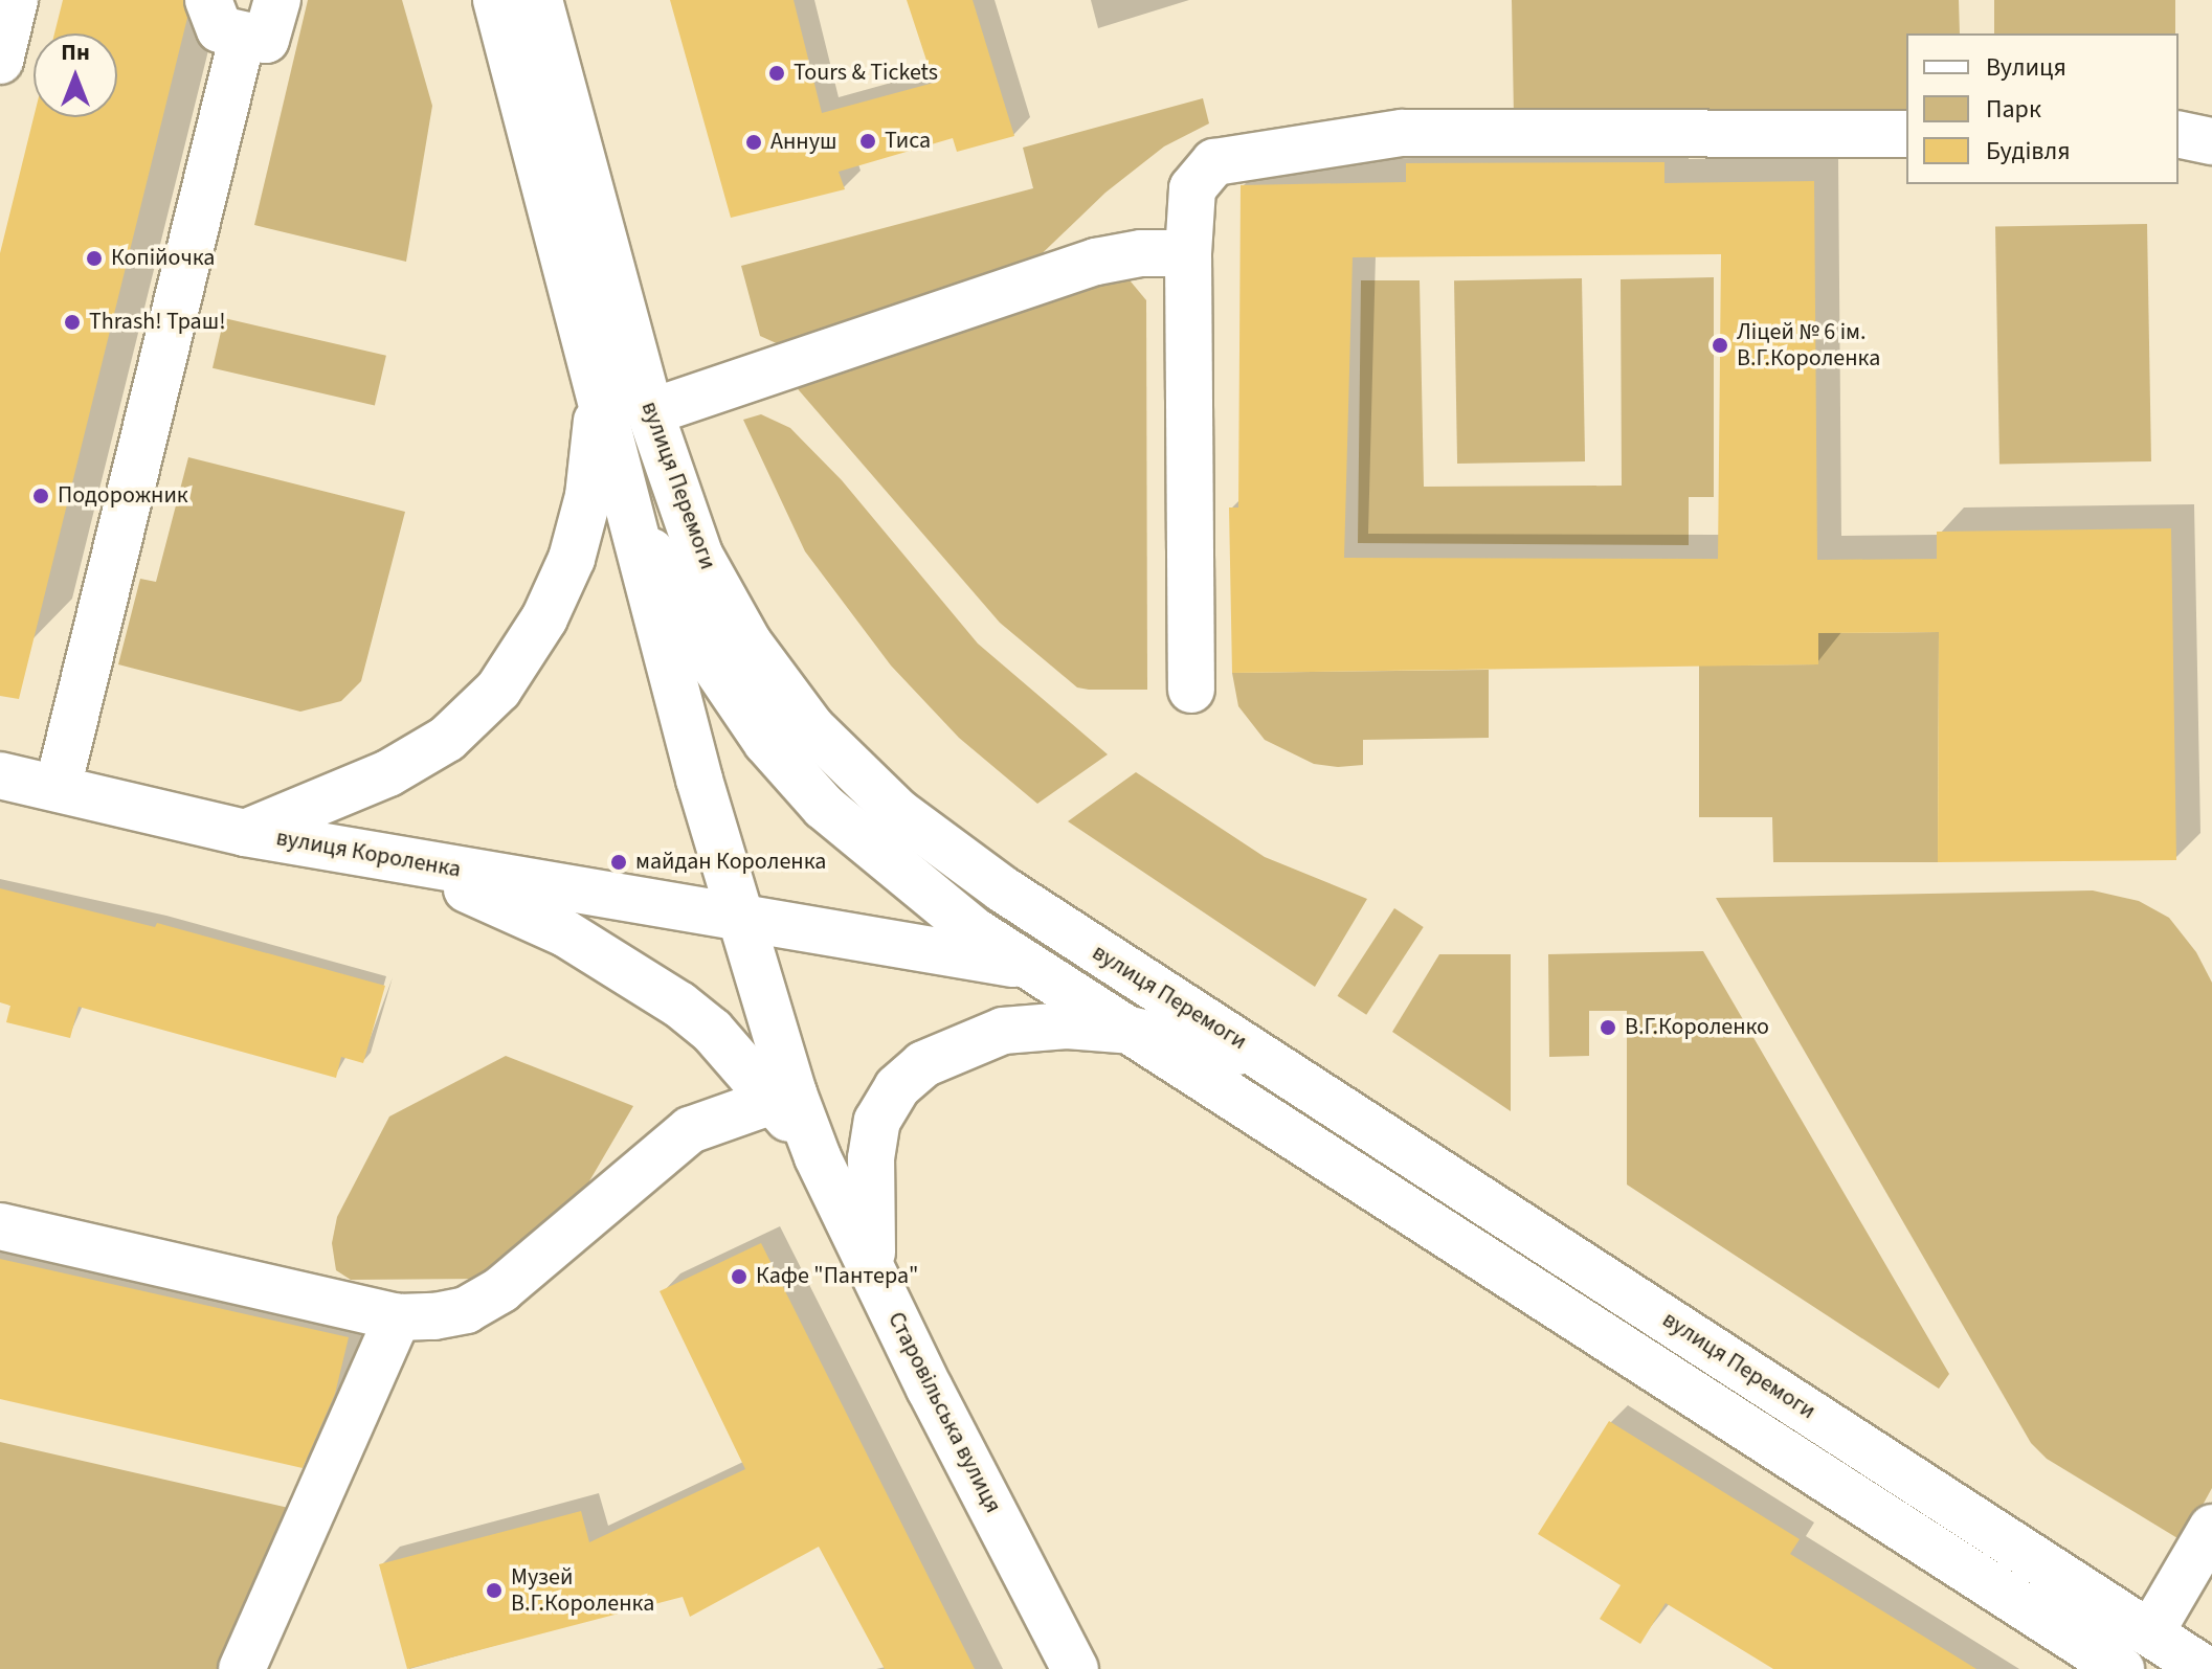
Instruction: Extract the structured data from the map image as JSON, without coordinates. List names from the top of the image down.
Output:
{
  "streets": {
    "main road": ["вулиця Перемоги", "вулиця Короленка", "Старовільська вулиця"]
  },
  "crossings": [
    ["вулиця Короленка", "Старовільська вулиця"]
  ],
  "places": [
    "Tours & Tickets",
    "Тиса",
    "Аннуш",
    "Копійочка",
    "Thrash! Траш!",
    "Ліцей № 6 ім. В.Г.Короленка",
    "Подорожник",
    "майдан Короленка",
    "В.Г.Короленко",
    "Кафе \"Пантера\"",
    "Музей В.Г.Короленка"
  ],
  "legend": ["Вулиця", "Парк", "Будівля"],
  "north": "top"
}
